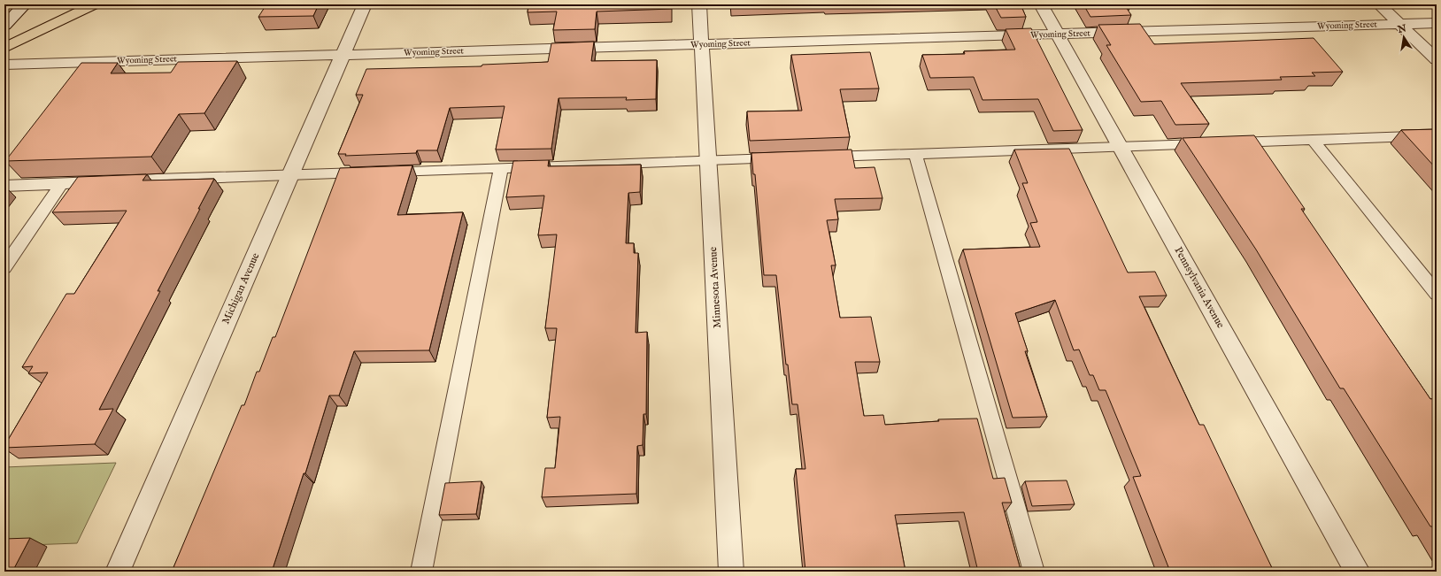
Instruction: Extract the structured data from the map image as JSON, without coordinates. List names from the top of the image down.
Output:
{
  "streets": {
    "street": [
      "Wyoming Street",
      "Minnesota Avenue",
      "Pennsylvania Avenue",
      "Michigan Avenue"
    ]
  },
  "crossings": [
    ["Wyoming Street", "Minnesota Avenue"],
    ["Wyoming Street", "Pennsylvania Avenue"],
    ["Wyoming Street", "Michigan Avenue"]
  ],
  "north": "top"
}
